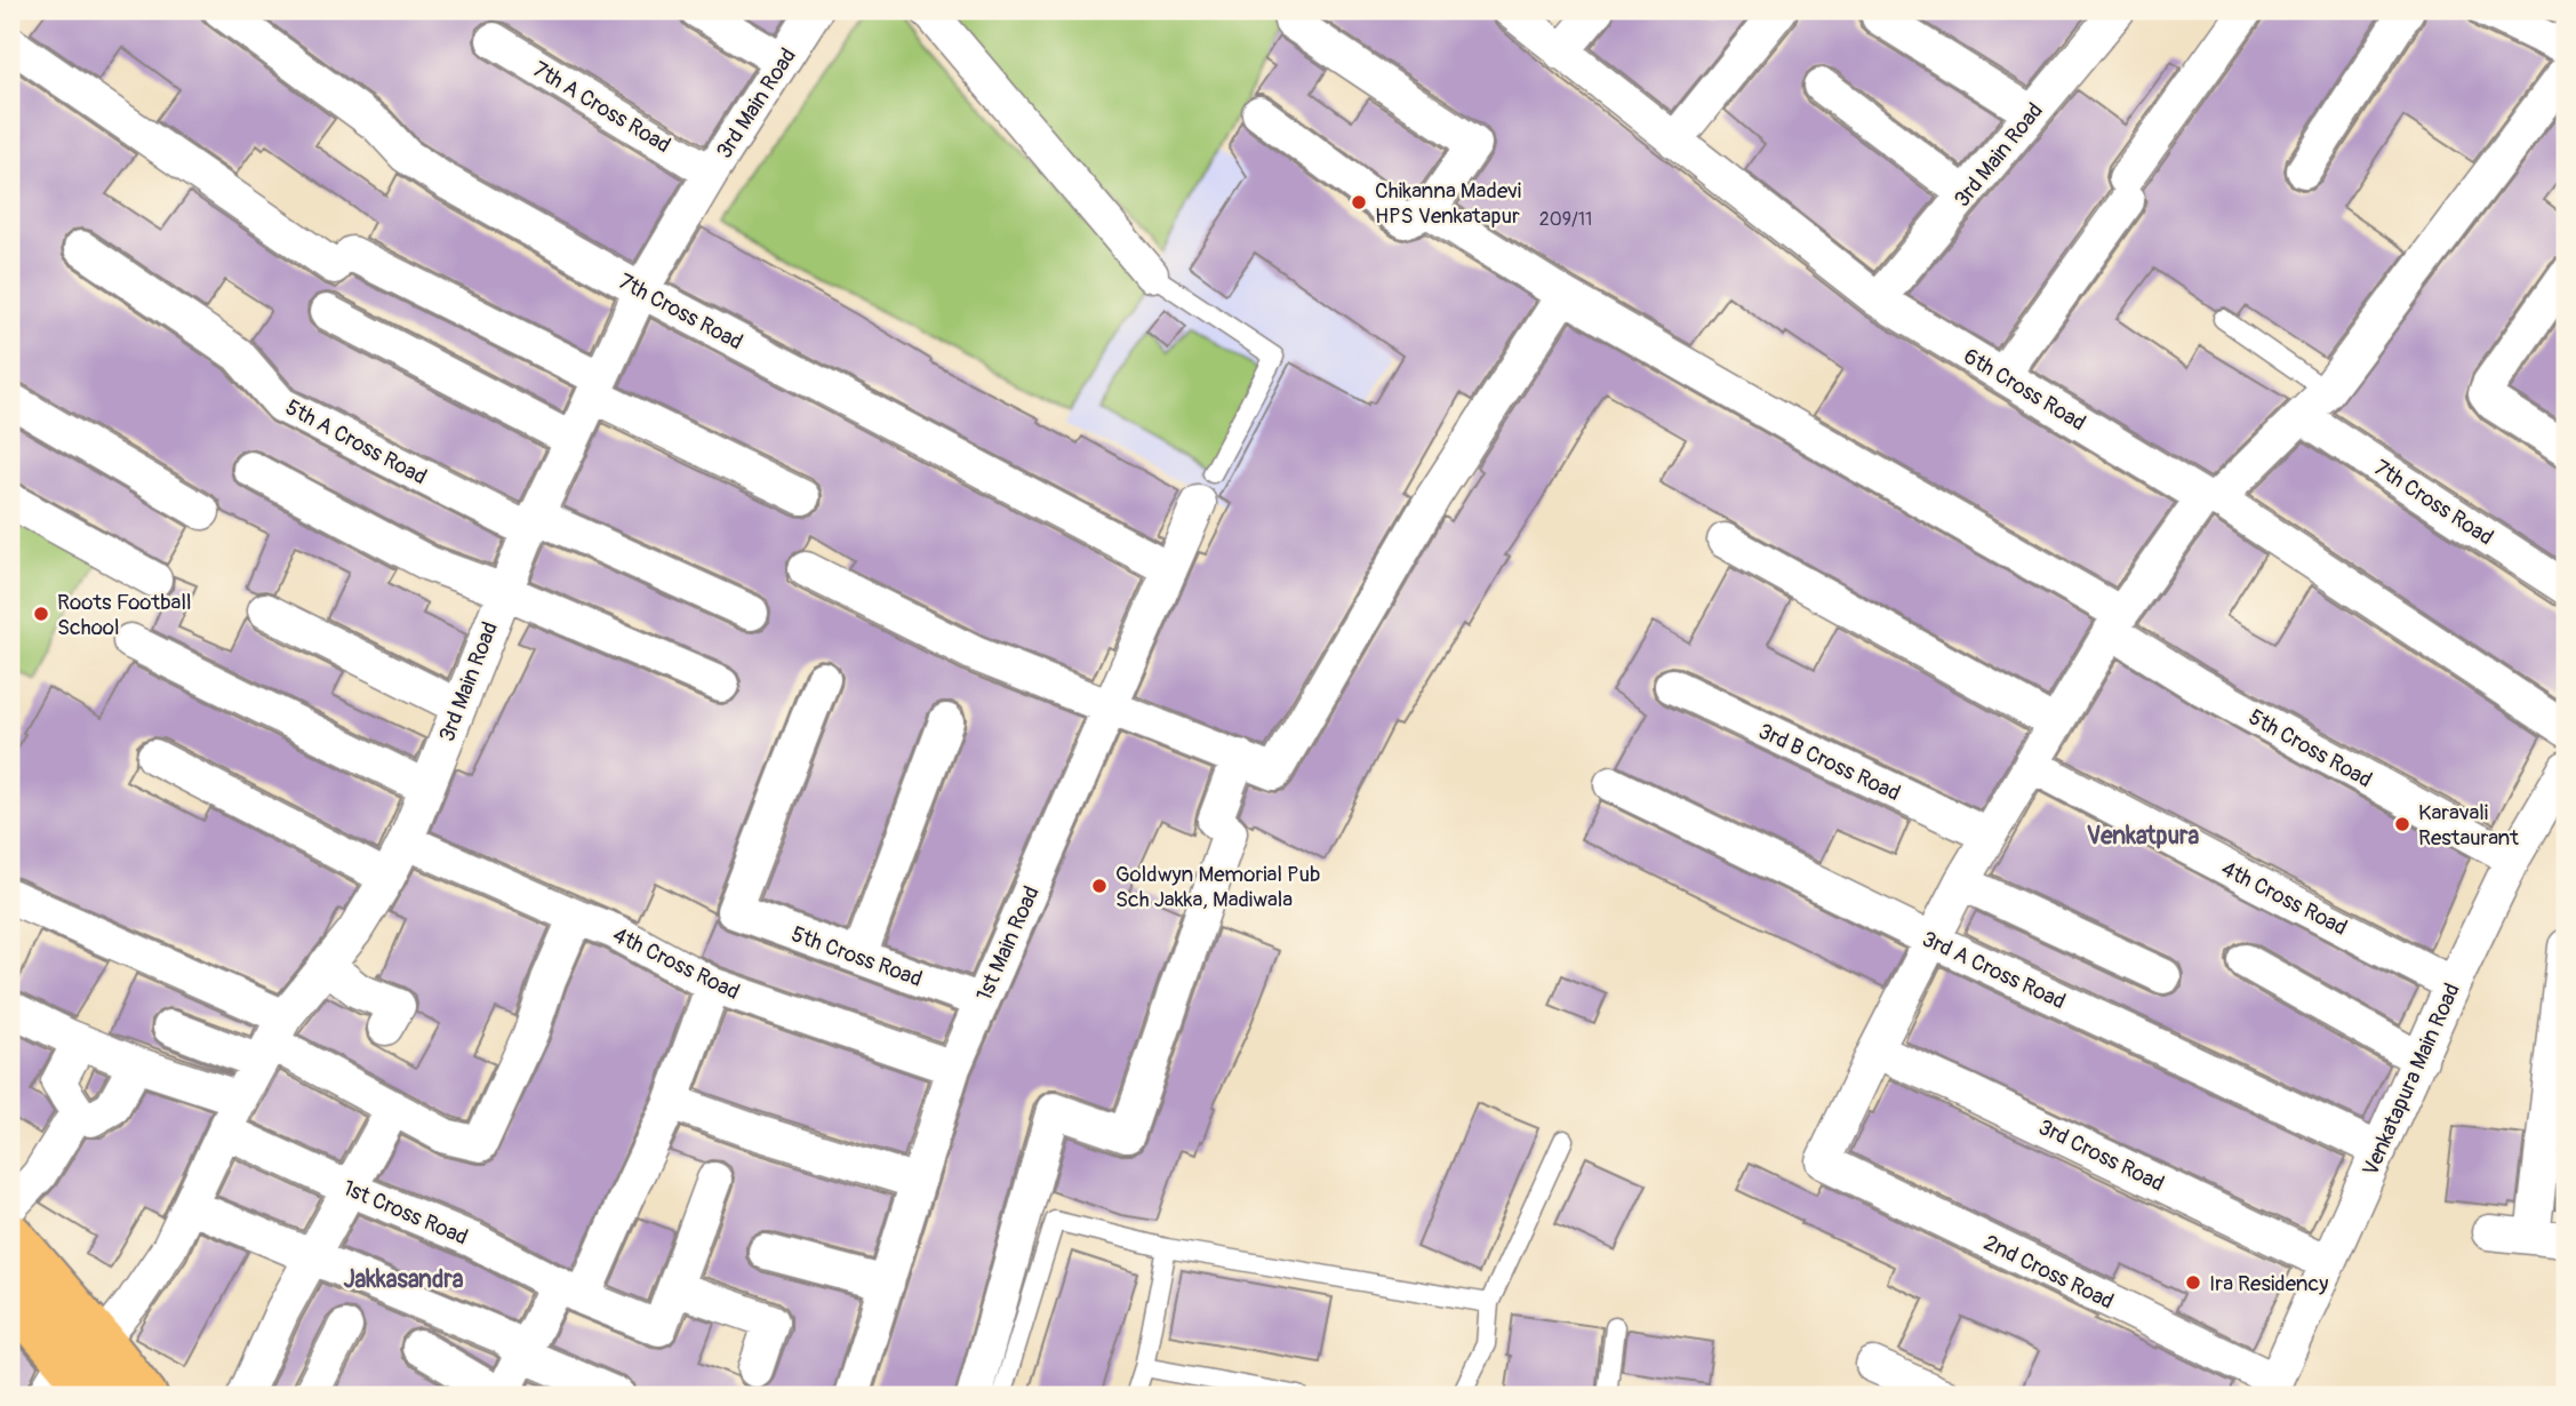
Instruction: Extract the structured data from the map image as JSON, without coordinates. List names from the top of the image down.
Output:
{
  "streets": {
    "street": [
      "3rd Main Road",
      "7th A Cross Road",
      "7th Cross Road",
      "6th Cross Road",
      "5th A Cross Road",
      "5th Cross Road",
      "3rd B Cross Road",
      "4th Cross Road",
      "1st Main Road",
      "3rd A Cross Road",
      "Venkatapura Main Road",
      "3rd Cross Road",
      "1st Cross Road",
      "2nd Cross Road"
    ]
  },
  "crossings": [
    ["3rd Main Road", "7th A Cross Road"],
    ["3rd Main Road", "7th Cross Road"],
    ["3rd Main Road", "6th Cross Road"],
    ["3rd Main Road", "5th A Cross Road"],
    ["3rd Main Road", "4th Cross Road"],
    ["3rd Main Road", "1st Cross Road"],
    ["7th Cross Road", "1st Main Road"],
    ["5th Cross Road", "1st Main Road"],
    ["5th Cross Road", "Venkatapura Main Road"],
    ["4th Cross Road", "1st Main Road"],
    ["4th Cross Road", "Venkatapura Main Road"],
    ["3rd A Cross Road", "Venkatapura Main Road"],
    ["Venkatapura Main Road", "3rd Cross Road"],
    ["Venkatapura Main Road", "2nd Cross Road"],
    ["3rd Cross Road", "2nd Cross Road"]
  ],
  "districts": ["Venkatpura", "Jakkasandra"],
  "places": [
    "Chikanna Madevi HPS Venkatapur",
    "Roots Football School",
    "Karavali Restaurant",
    "Goldwyn Memorial Pub Sch Jakka, Madiwala",
    "Ira Residency"
  ],
  "house_numbers": ["209/11"]
}
